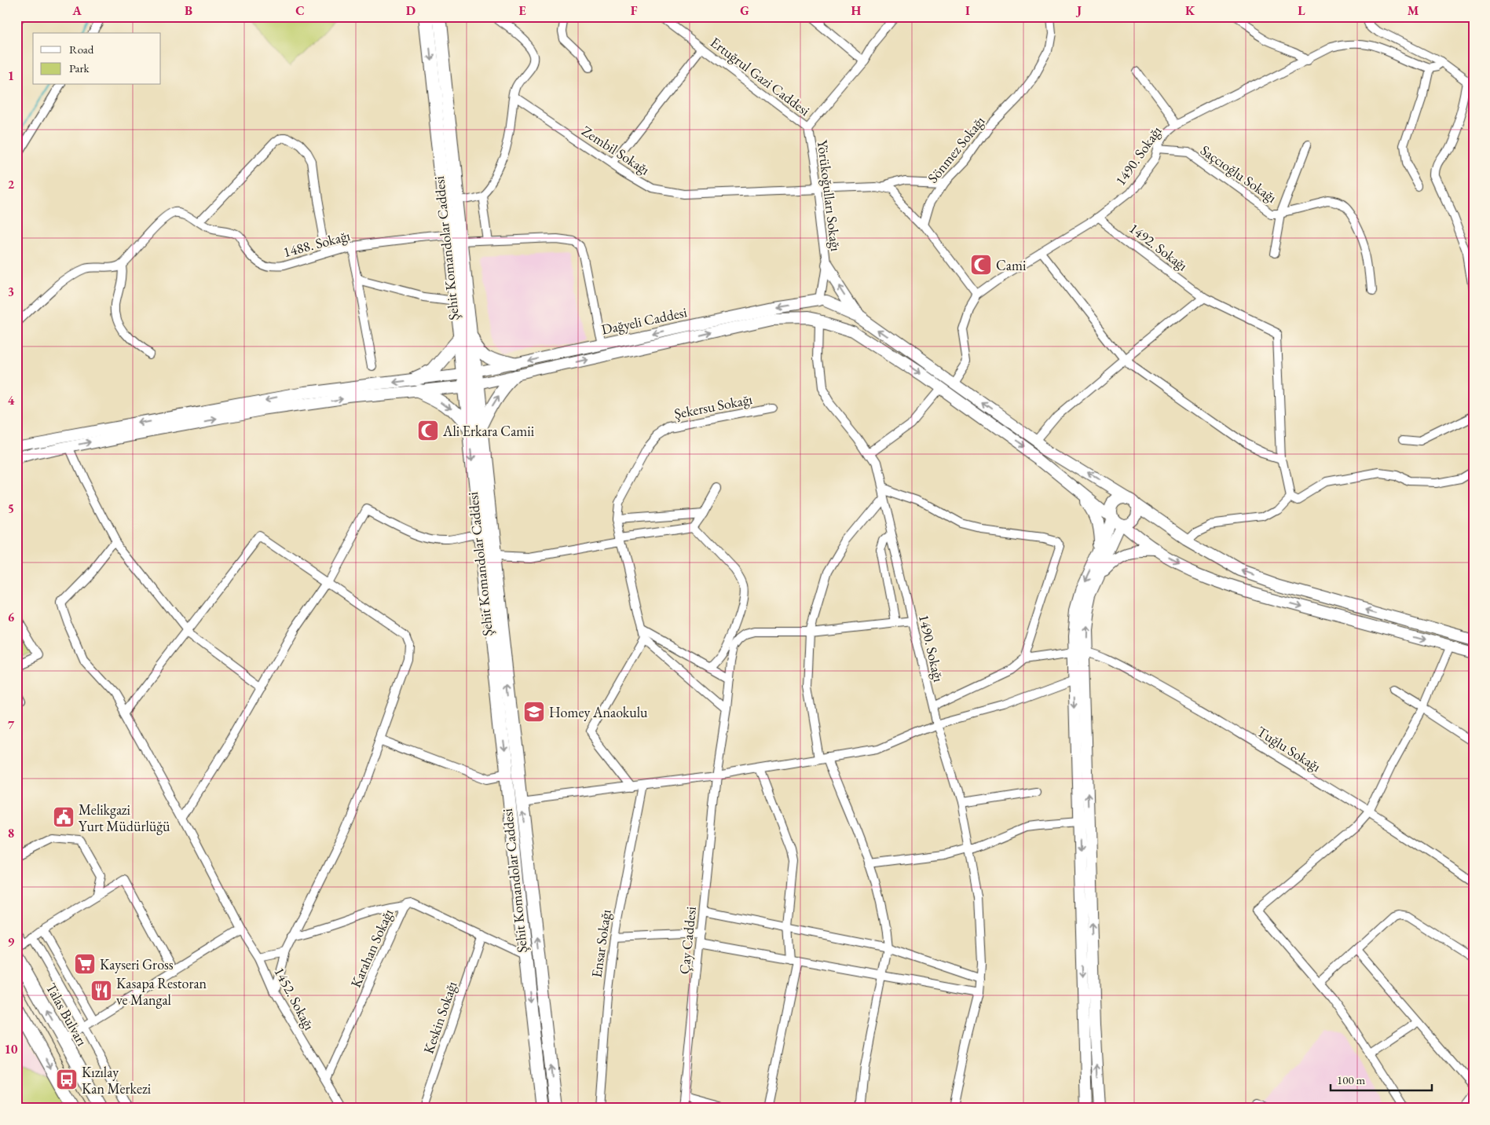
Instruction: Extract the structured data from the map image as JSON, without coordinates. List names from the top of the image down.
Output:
{
  "streets": {
    "main road": ["Şehit Komandolar Caddesi", "Talas Bulvarı"],
    "street": [
      "Ertuğrul Gazi Caddesi",
      "Sönmez Sokağı",
      "Zembil Sokağı",
      "1490. Sokağı",
      "Saçcıoğlu Sokağı",
      "Yörükoğulları Sokağı",
      "1488. Sokağı",
      "1492. Sokağı",
      "Dağyeli Caddesi",
      "Şekersu Sokağı",
      "Tuğlu Sokağı",
      "Çay Caddesi",
      "Ensar Sokağı",
      "Karahan Sokağı",
      "1452. Sokağı",
      "Keskin Sokağı"
    ]
  },
  "crossings": [
    ["Ertuğrul Gazi Caddesi", "Yörükoğulları Sokağı"],
    ["Sönmez Sokağı", "Zembil Sokağı"],
    ["Zembil Sokağı", "Yörükoğulları Sokağı"],
    ["1490. Sokağı", "Saçcıoğlu Sokağı"],
    ["1490. Sokağı", "Yörükoğulları Sokağı"],
    ["1490. Sokağı", "1492. Sokağı"],
    ["1490. Sokağı", "Dağyeli Caddesi"],
    ["1490. Sokağı", "Çay Caddesi"],
    ["Yörükoğulları Sokağı", "Dağyeli Caddesi"],
    ["1488. Sokağı", "Şehit Komandolar Caddesi"],
    ["Şehit Komandolar Caddesi", "Dağyeli Caddesi"],
    ["Şehit Komandolar Caddesi", "Karahan Sokağı"],
    ["Karahan Sokağı", "1452. Sokağı"],
    ["Karahan Sokağı", "Keskin Sokağı"]
  ],
  "places": {
    "mosque": ["Cami", "Ali Erkara Camii"],
    "school or university": ["Homey Anaokulu"],
    "public building": ["Melikgazi Yurt Müdürlüğü"],
    "supermarket": ["Kayseri Gross"],
    "restaurant": ["Kasapa Restoran ve Mangal"],
    "bus stop": ["Kızılay Kan Merkezi"]
  },
  "legend": ["Road", "Park"],
  "scale_bar": "100 m",
  "grid": {
    "columns": [
      "A",
      "B",
      "C",
      "D",
      "E",
      "F",
      "G",
      "H",
      "I",
      "J",
      "K",
      "L",
      "M"
    ],
    "rows": [
      "1",
      "2",
      "3",
      "4",
      "5",
      "6",
      "7",
      "8",
      "9",
      "10"
    ]
  }
}
